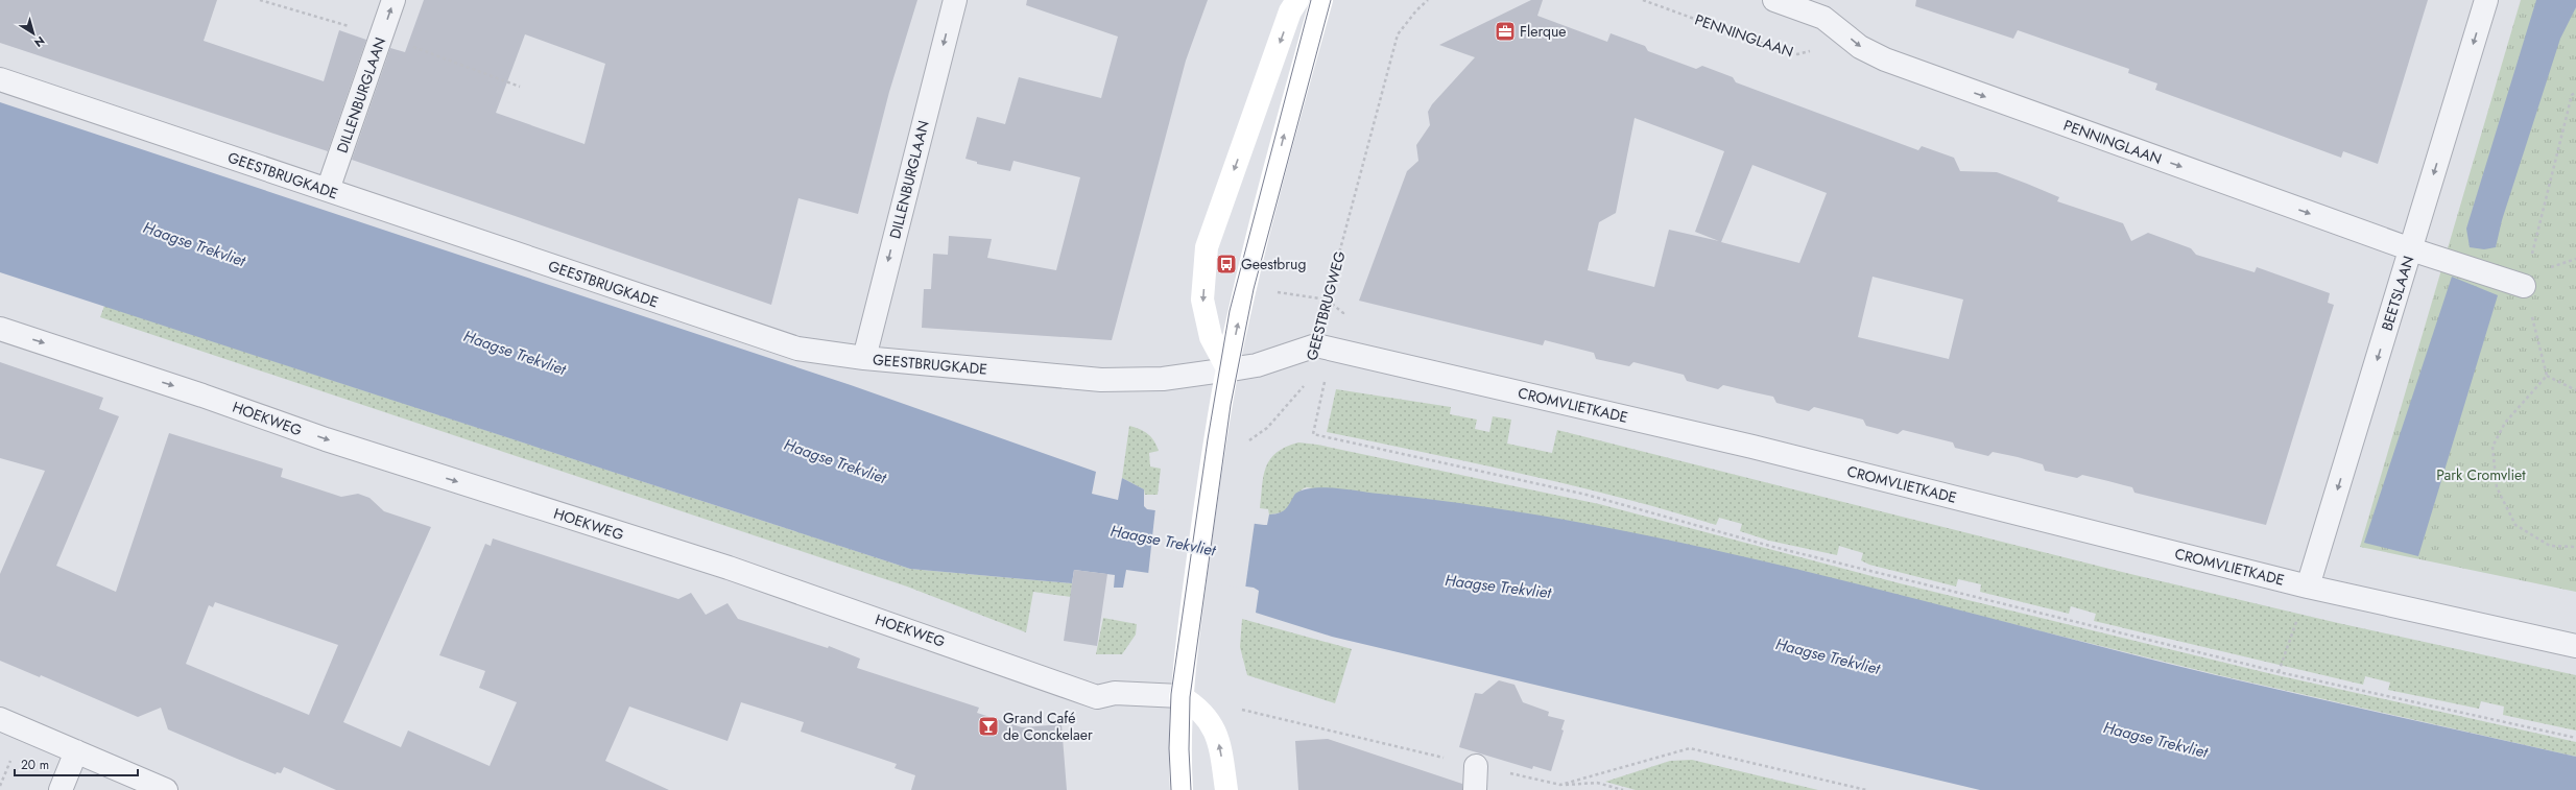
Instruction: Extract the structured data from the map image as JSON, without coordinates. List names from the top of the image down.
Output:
{
  "streets": {
    "street": [
      "PENNINGLAAN",
      "DILLENBURGLAAN",
      "GEESTBRUGKADE",
      "BEETSLAAN",
      "CROMVLIETKADE",
      "HOEKWEG"
    ],
    "path": ["GEESTBRUGWEG"]
  },
  "crossings": [
    ["PENNINGLAAN", "BEETSLAAN"],
    ["DILLENBURGLAAN", "GEESTBRUGKADE"],
    ["BEETSLAAN", "CROMVLIETKADE"],
    ["GEESTBRUGWEG", "CROMVLIETKADE"]
  ],
  "one_way": [
    "PENNINGLAAN",
    "DILLENBURGLAAN",
    "BEETSLAAN",
    "HOEKWEG"
  ],
  "water": ["Haagse Trekvliet"],
  "parks": ["Park Cromvliet"],
  "places": {
    "office": ["Flerque"],
    "bus stop": ["Geestbrug"],
    "bar": ["Grand Café de Conckelaer"]
  },
  "scale_bar": "20 m",
  "north": "bottom right"
}
